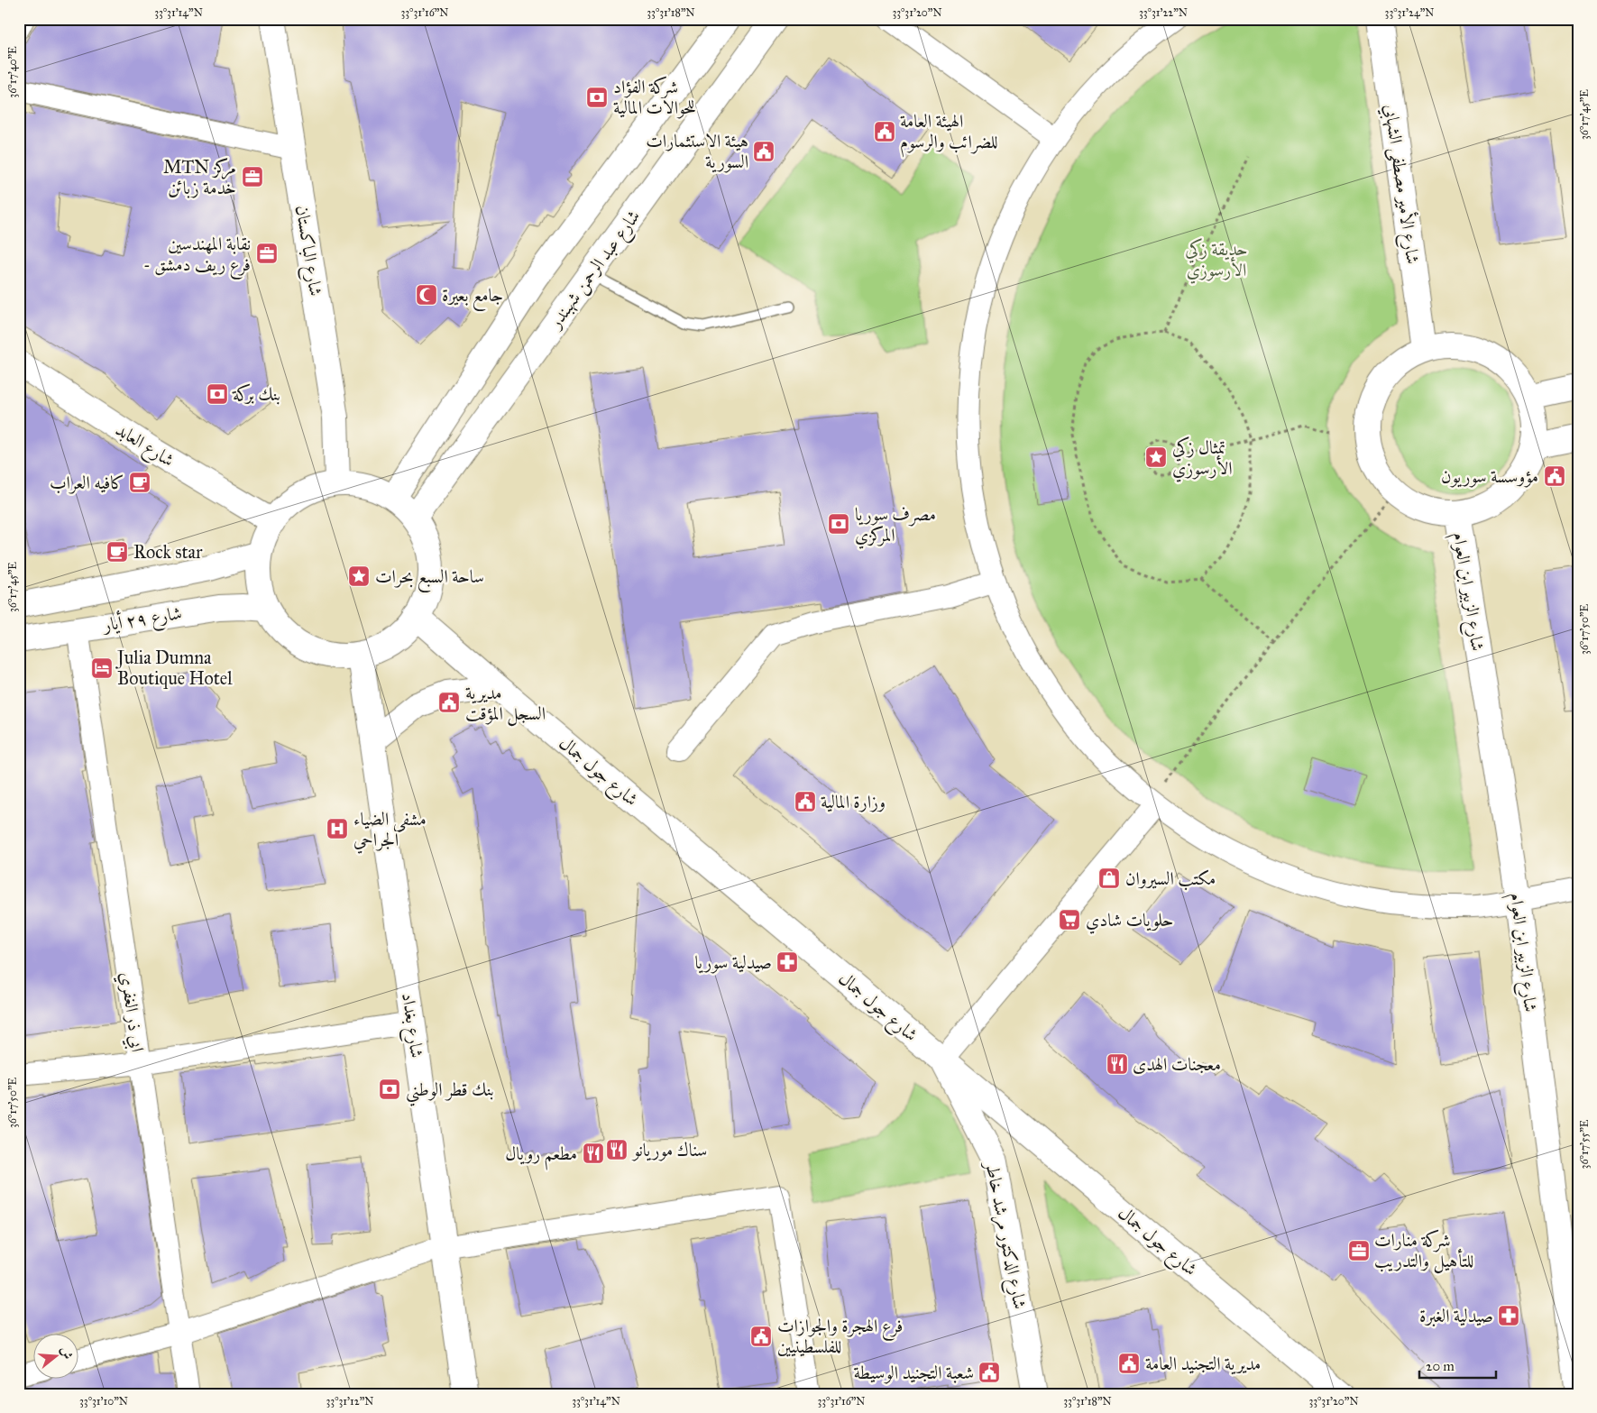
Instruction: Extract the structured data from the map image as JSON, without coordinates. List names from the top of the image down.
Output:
{
  "streets": {
    "main road": [
      "شارع الأمير مصطفى الشهابي",
      "شارع الباكستان",
      "شارع عبد الرحمن شهبندر",
      "شارع العابد",
      "شارع الزبير ابن العوام",
      "شارع ٢٩ أيار",
      "شارع جول جمال",
      "شارع بغداد",
      "شارع الدكتور مرشد خاطر"
    ],
    "street": ["ابي ذر الغفري"]
  },
  "crossings": [
    ["شارع ٢٩ أيار", "ابي ذر الغفري"],
    ["شارع جول جمال", "شارع الدكتور مرشد خاطر"]
  ],
  "parks": ["حديقة زكي الأرسوزي"],
  "places": {
    "bank": [
      "شركة الفؤاد للحوالات المالية",
      "بنك بركة",
      "مصرف سوريا المركزي",
      "بنك قطر الوطني"
    ],
    "public building": [
      "الهيئة العامة للضرائب والرسوم",
      "هيئة الاستثمارات السورية",
      "مؤوسسة سوريون",
      "مديرية السجل المؤقت",
      "وزارة المالية",
      "فرع الهجرة والجوازات للفلسطينيين",
      "مديرية التجنيد العامة",
      "شعبة التجنيد الوسيطة"
    ],
    "office": ["MTN مركز خدمة زبائن", "نقابة المهندسين - فرع ريف دمشق", "شركة منارات للتأهيل والتدريب"],
    "mosque": ["جامع بعيرة"],
    "place": ["تمثال زكي الأرسوزي", "ساحة السبع بحرات"],
    "cafe": ["كافيه العراب", "Rock star"],
    "hotel": ["Julia Dumna Boutique Hotel"],
    "hospital": ["مشفى الضياء الجراحي"],
    "shop": ["مكتب السيروان"],
    "supermarket": ["حلويات شادي"],
    "pharmacy": ["صيدلية سوريا", "صيدلية الغبرة"],
    "restaurant": ["معجنات الهدى", "سناك موريانو", "مطعم رويال"]
  },
  "scale_bar": "20 m",
  "north": "right",
  "coordinates": [
    "33°31'14\"N",
    "33°31'16\"N",
    "33°31'18\"N",
    "33°31'20\"N",
    "33°31'22\"N",
    "33°31'24\"N",
    "36°17'40\"E",
    "36°17'45\"E",
    "36°17'50\"E",
    "36°17'55\"E",
    "33°31'10\"N",
    "33°31'12\"N"
  ]
}
